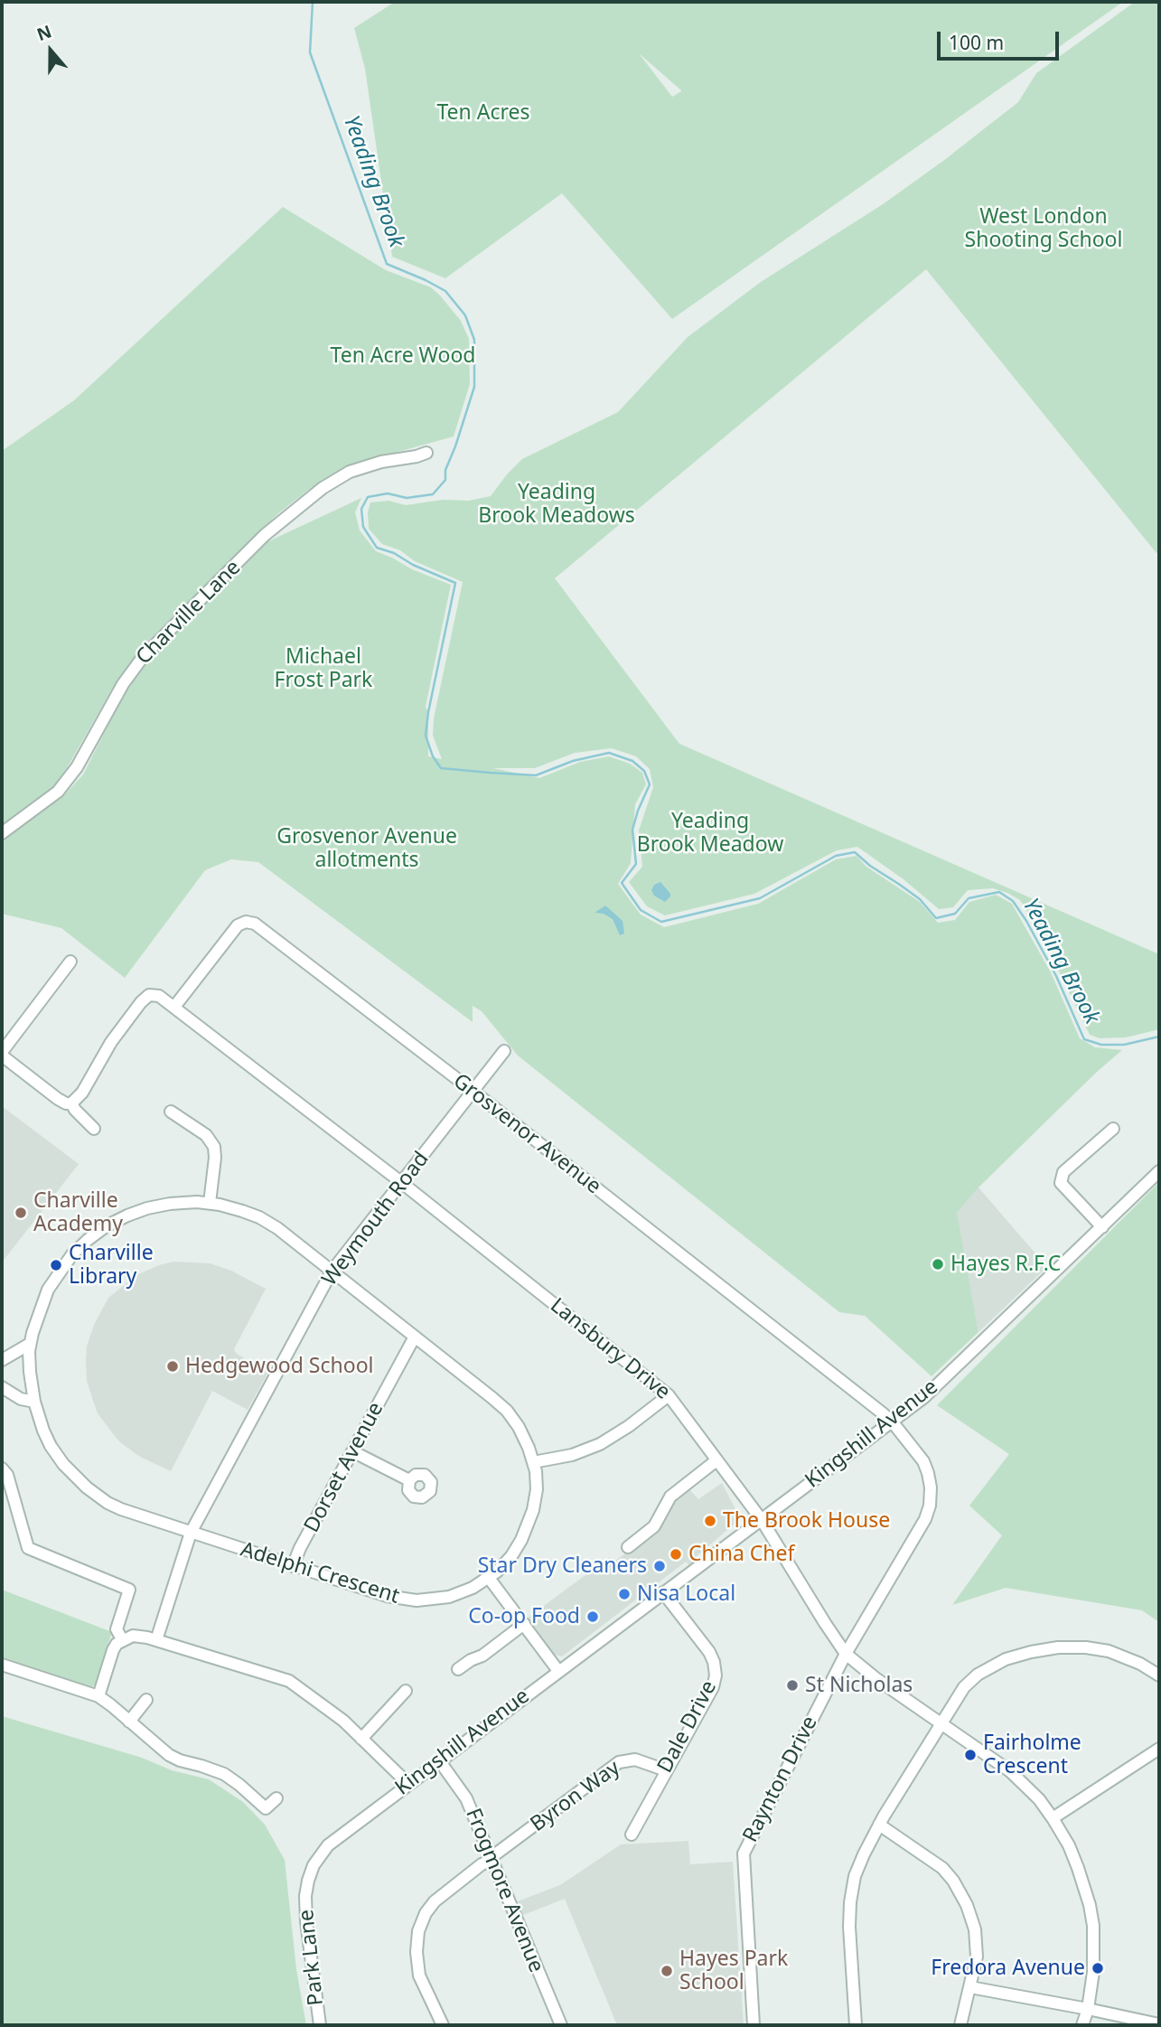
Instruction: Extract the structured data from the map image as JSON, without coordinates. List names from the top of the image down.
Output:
{
  "streets": {
    "street": [
      "Charville Lane",
      "Grosvenor Avenue",
      "Weymouth Road",
      "Lansbury Drive",
      "Kingshill Avenue",
      "Dorset Avenue",
      "Adelphi Crescent",
      "Dale Drive",
      "Raynton Drive",
      "Byron Way",
      "Frogmore Avenue",
      "Park Lane"
    ]
  },
  "crossings": [
    ["Grosvenor Avenue", "Weymouth Road"],
    ["Grosvenor Avenue", "Lansbury Drive"],
    ["Grosvenor Avenue", "Kingshill Avenue"],
    ["Grosvenor Avenue", "Raynton Drive"],
    ["Weymouth Road", "Lansbury Drive"],
    ["Weymouth Road", "Adelphi Crescent"],
    ["Lansbury Drive", "Kingshill Avenue"],
    ["Lansbury Drive", "Raynton Drive"],
    ["Kingshill Avenue", "Dale Drive"],
    ["Kingshill Avenue", "Raynton Drive"],
    ["Kingshill Avenue", "Frogmore Avenue"],
    ["Kingshill Avenue", "Park Lane"],
    ["Dorset Avenue", "Adelphi Crescent"],
    ["Dale Drive", "Byron Way"],
    ["Byron Way", "Frogmore Avenue"]
  ],
  "water": ["Yeading Brook"],
  "parks": [
    "Ten Acres",
    "West London Shooting School",
    "Ten Acre Wood",
    "Yeading Brook Meadows",
    "Michael Frost Park",
    "Yeading Brook Meadow",
    "Grosvenor Avenue allotments"
  ],
  "places": [
    "Charville Academy",
    "Hayes R.F.C",
    "Charville Library",
    "Hedgewood School",
    "The Brook House",
    "China Chef",
    "Star Dry Cleaners",
    "Nisa Local",
    "Co-op Food",
    "St Nicholas",
    "Fairholme Crescent",
    "Fredora Avenue",
    "Hayes Park School"
  ],
  "scale_bar": "100 m",
  "north": "top"
}
